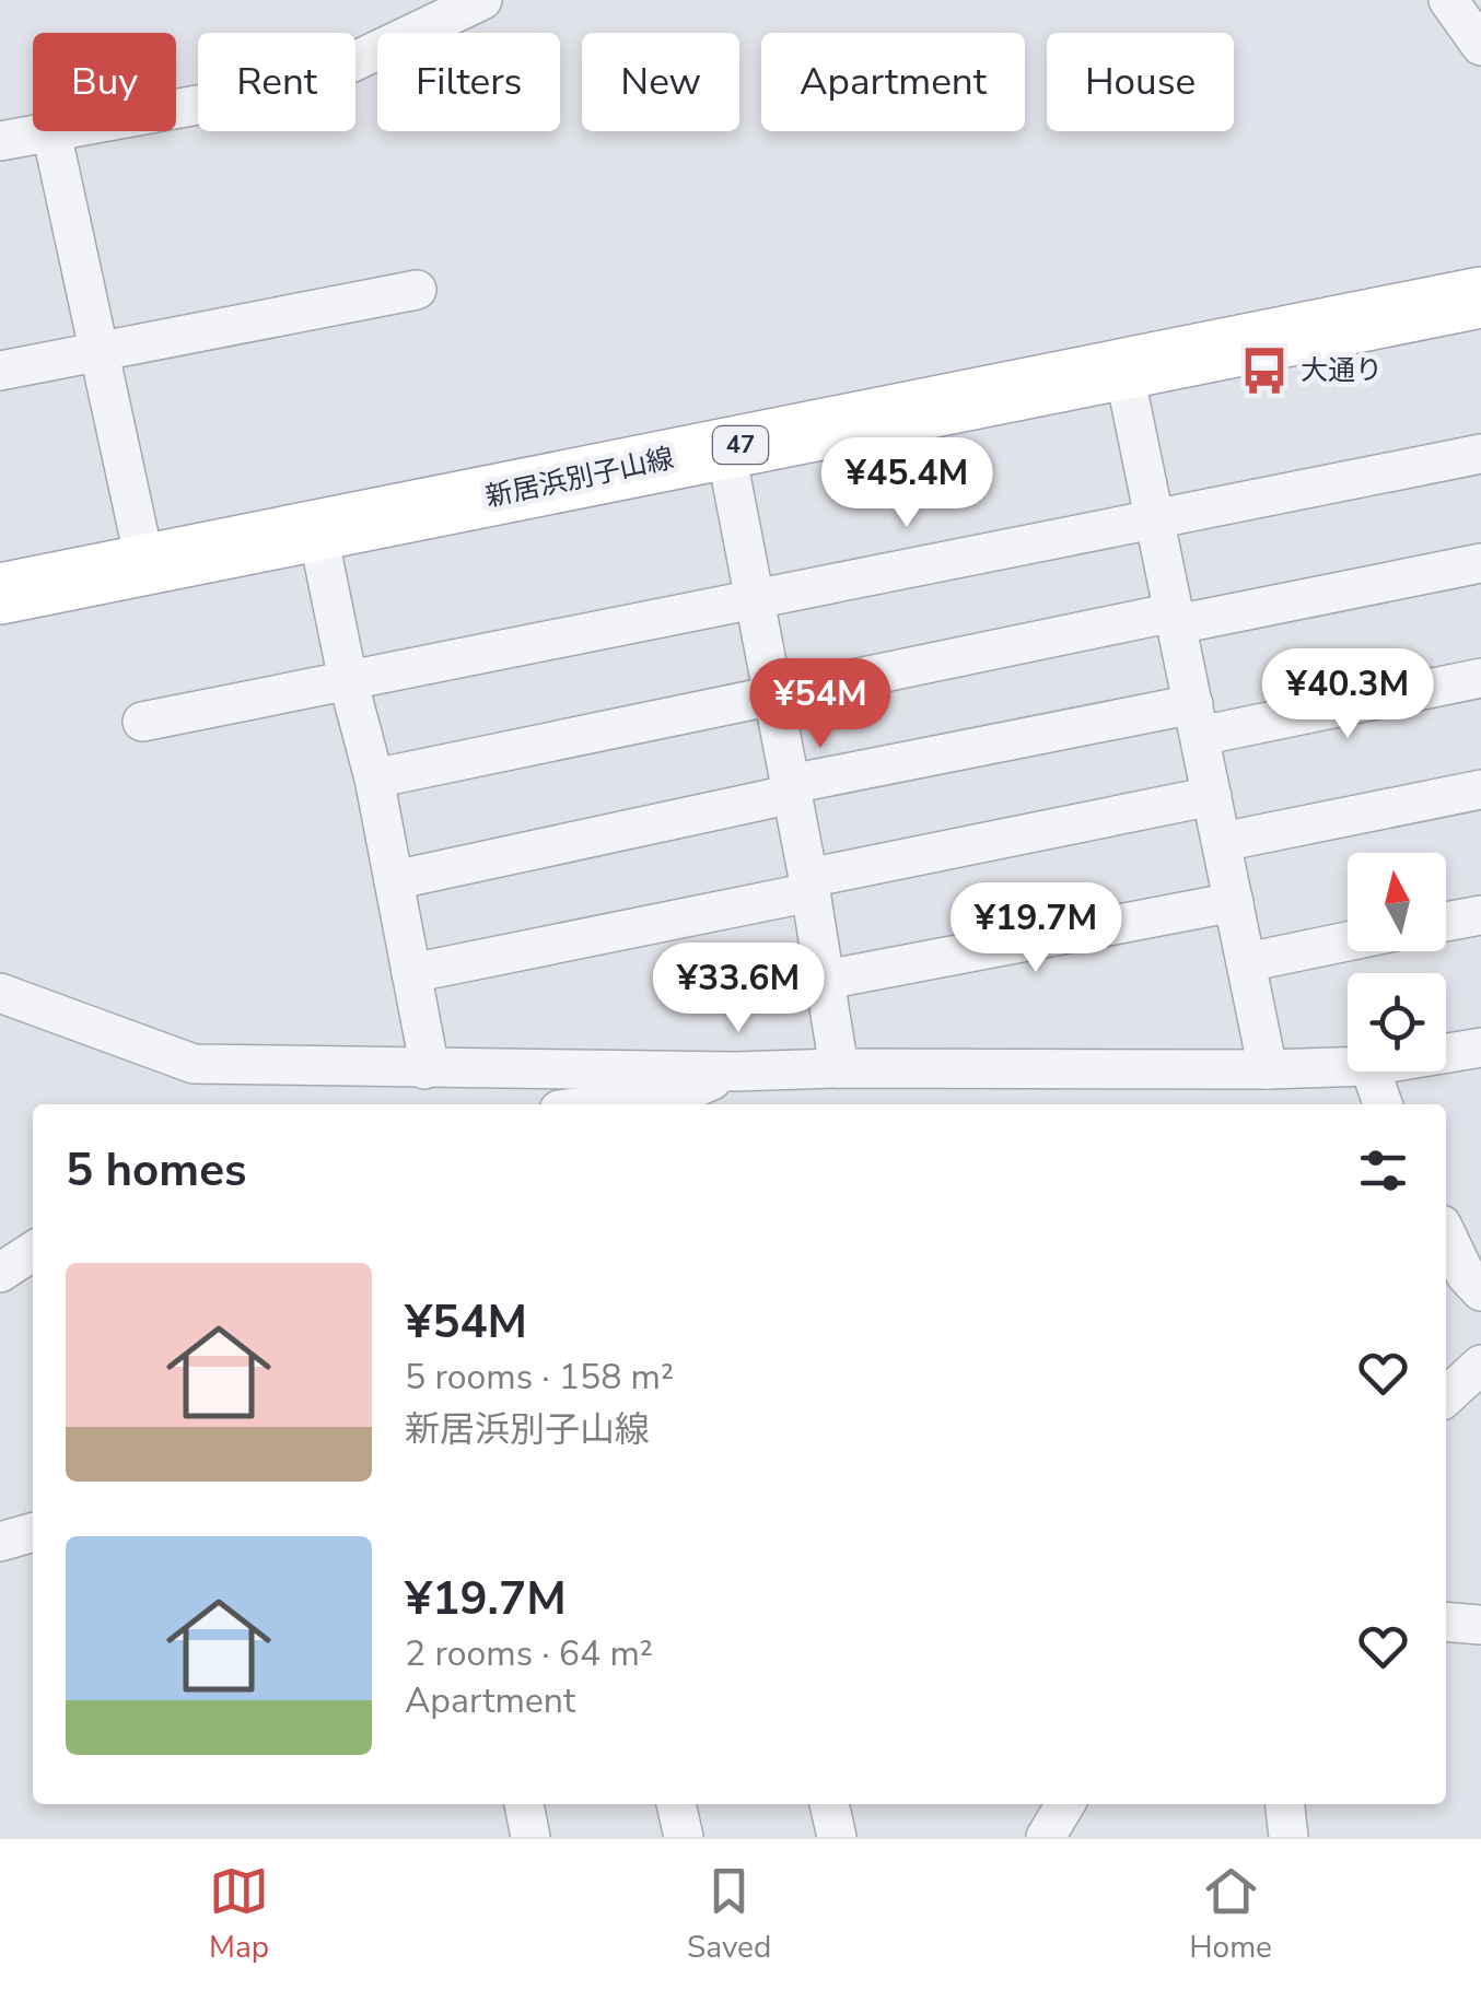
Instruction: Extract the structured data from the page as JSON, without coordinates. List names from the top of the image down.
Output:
{
  "streets": {
    "main road": ["47", "新居浜別子山線"]
  },
  "places": {
    "bus stop": ["大通り"]
  },
  "north": "top",
  "page": {
    "chip": [
      "Buy",
      "Rent",
      "Filters",
      "New",
      "Apartment",
      "House"
    ],
    "price": [
      "¥45.4M",
      "¥40.3M",
      "¥54M",
      "¥19.7M",
      "¥33.6M"
    ],
    "heading": "5 homes",
    "list": [
      {
        "name": "¥54M",
        "note": "5 rooms · 158 m² · 新居浜別子山線"
      },
      {
        "name": "¥19.7M",
        "note": "2 rooms · 64 m² · Apartment"
      }
    ],
    "tabs": ["Map", "Saved", "Home"]
  }
}
